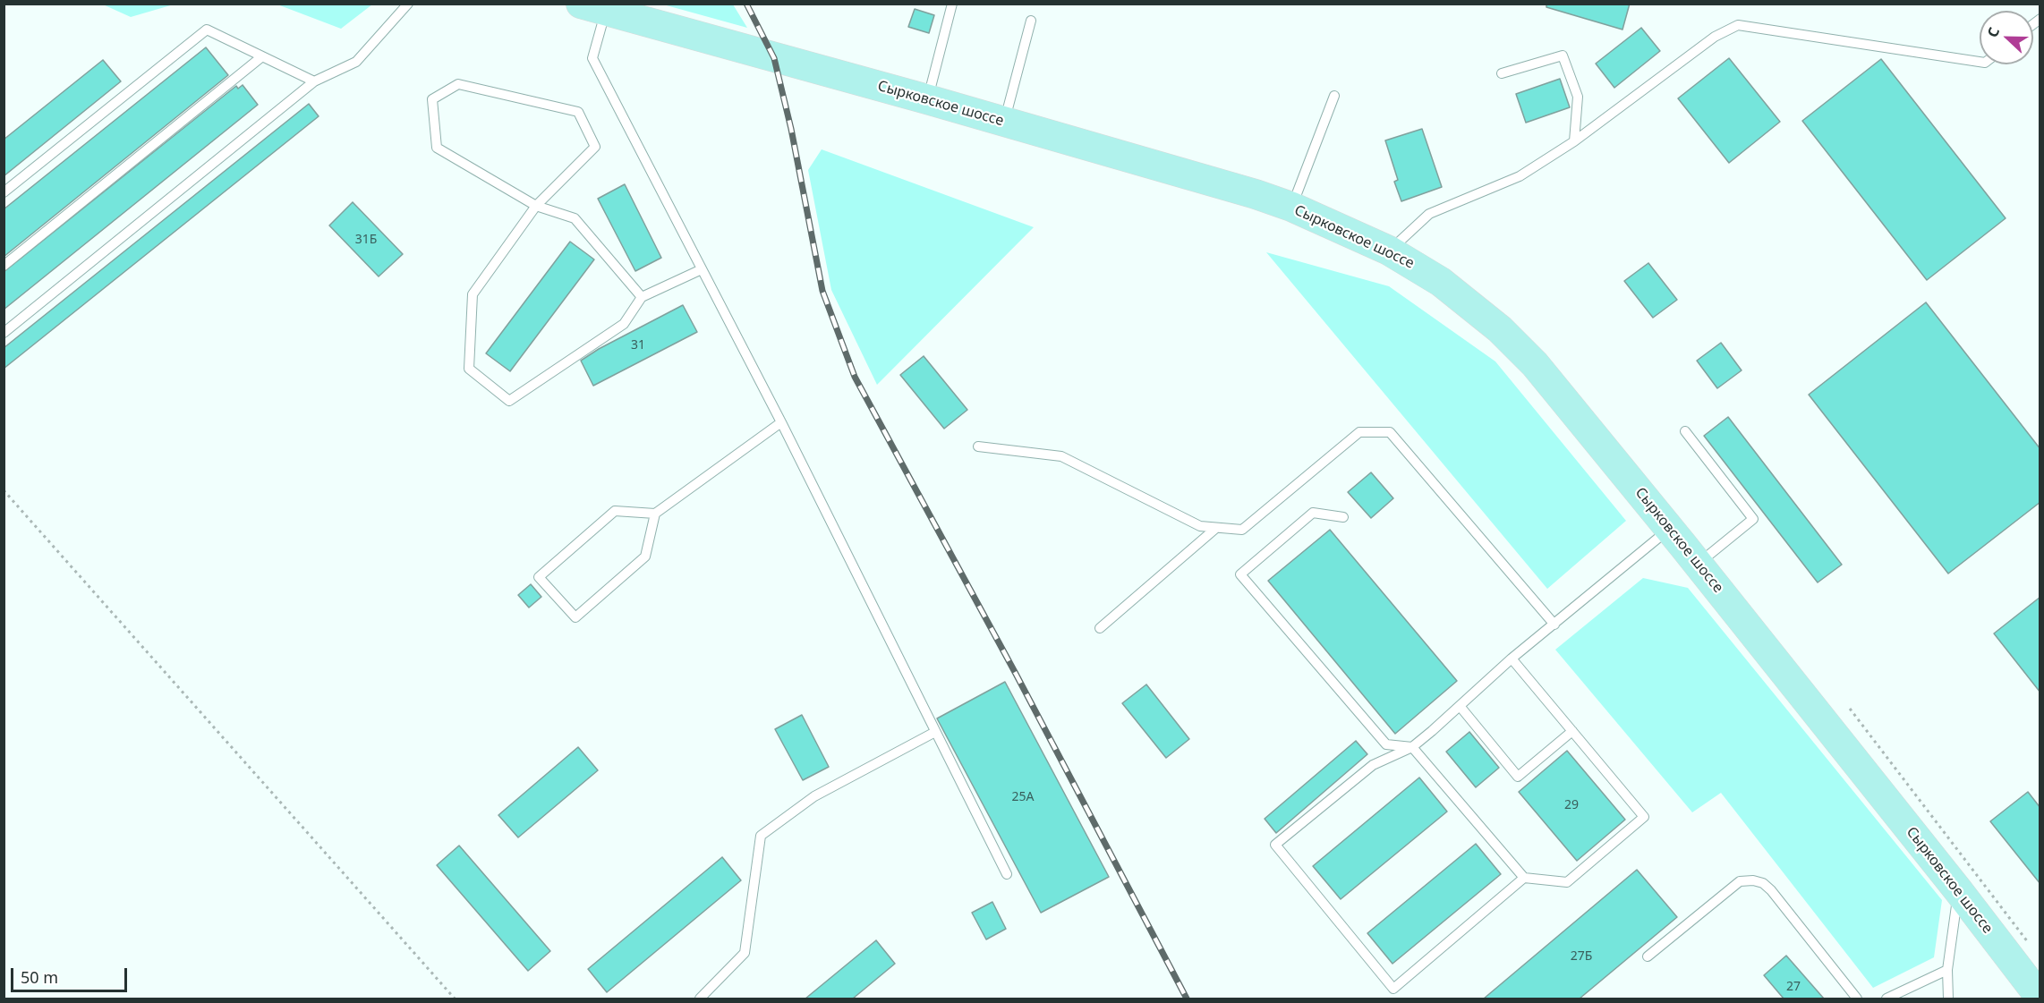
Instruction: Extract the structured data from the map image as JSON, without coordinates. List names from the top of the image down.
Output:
{
  "streets": {
    "main road": ["Сырковское шоссе"]
  },
  "house_numbers": [
    "31Б",
    "31",
    "25А",
    "29",
    "27Б",
    "27"
  ],
  "scale_bar": "50 m",
  "north": "left"
}
